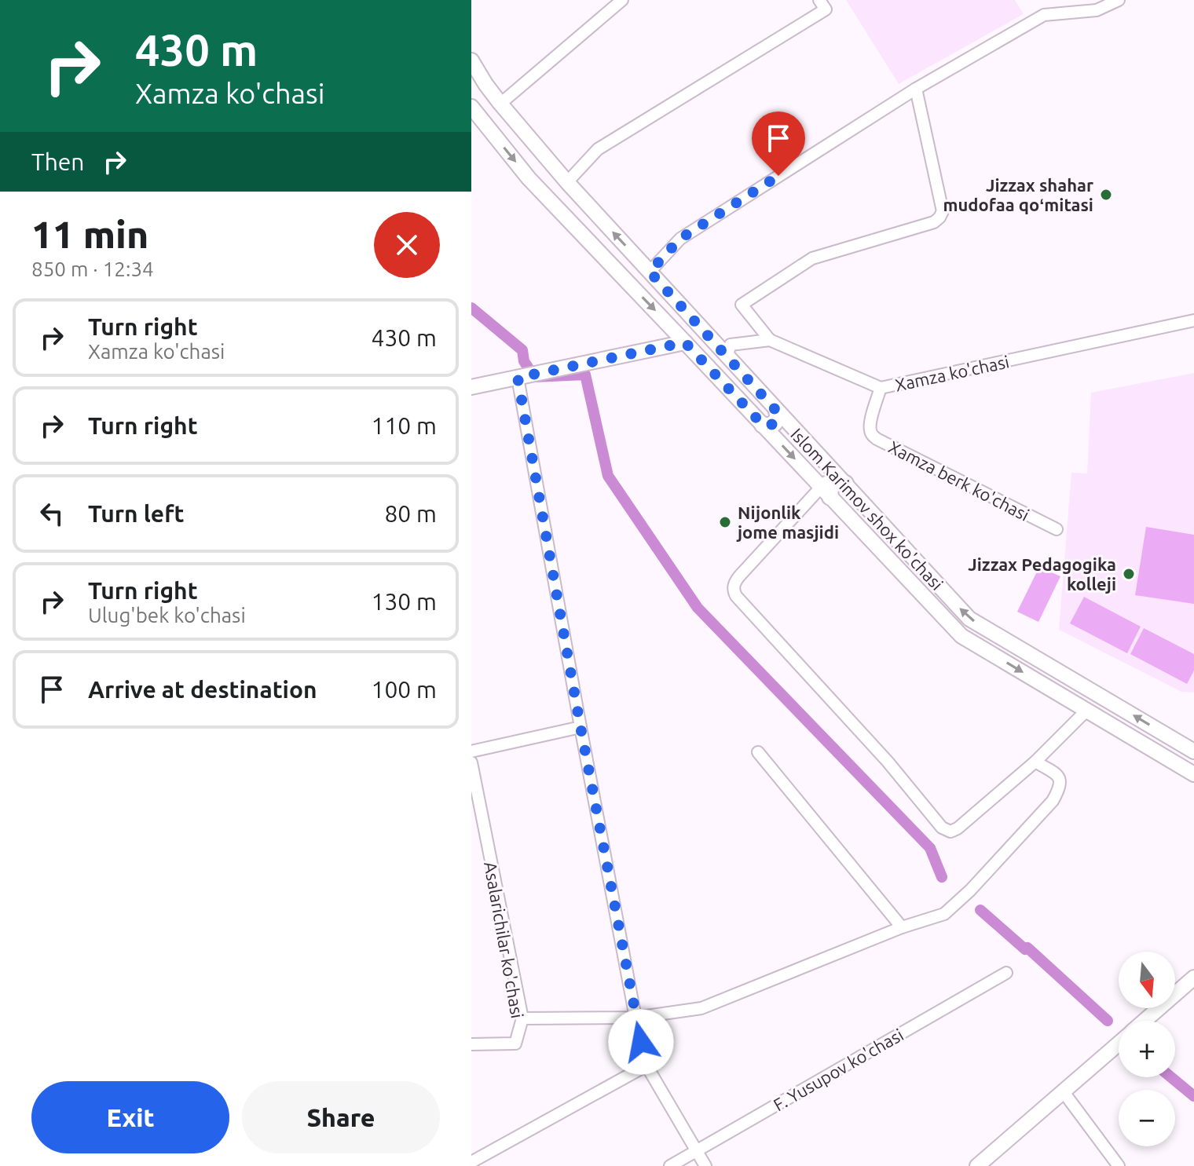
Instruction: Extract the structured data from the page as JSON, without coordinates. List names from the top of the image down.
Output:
{
  "streets": {
    "main road": ["Islom Karimov shox ko'chasi"],
    "street": [
      "Xamza ko'chasi",
      "Xamza berk ko'chasi",
      "Asalarichilar ko'chasi",
      "F. Yusupov ko'chasi"
    ]
  },
  "crossings": [
    ["Xamza ko'chasi", "Xamza berk ko'chasi"]
  ],
  "places": ["Jizzax shahar mudofaa qoʻmitasi", "Nijonlik jome masjidi", "Jizzax Pedagogika kolleji"],
  "north": "bottom",
  "page": {
    "turn": ["430 m", "Xamza ko'chasi"],
    "then": "Then",
    "heading": ["11 min", "850 m · 12:34"],
    "list": [
      {
        "name": "Turn right",
        "note": "Xamza ko'chasi",
        "value": "430 m"
      },
      {
        "name": "Turn right",
        "value": "110 m"
      },
      {
        "name": "Turn left",
        "value": "80 m"
      },
      {
        "name": "Turn right",
        "note": "Ulug'bek ko'chasi",
        "value": "130 m"
      },
      {
        "name": "Arrive at destination",
        "value": "100 m"
      }
    ],
    "map_buttons": ["+", "−"],
    "buttons": ["Exit", "Share"]
  }
}
